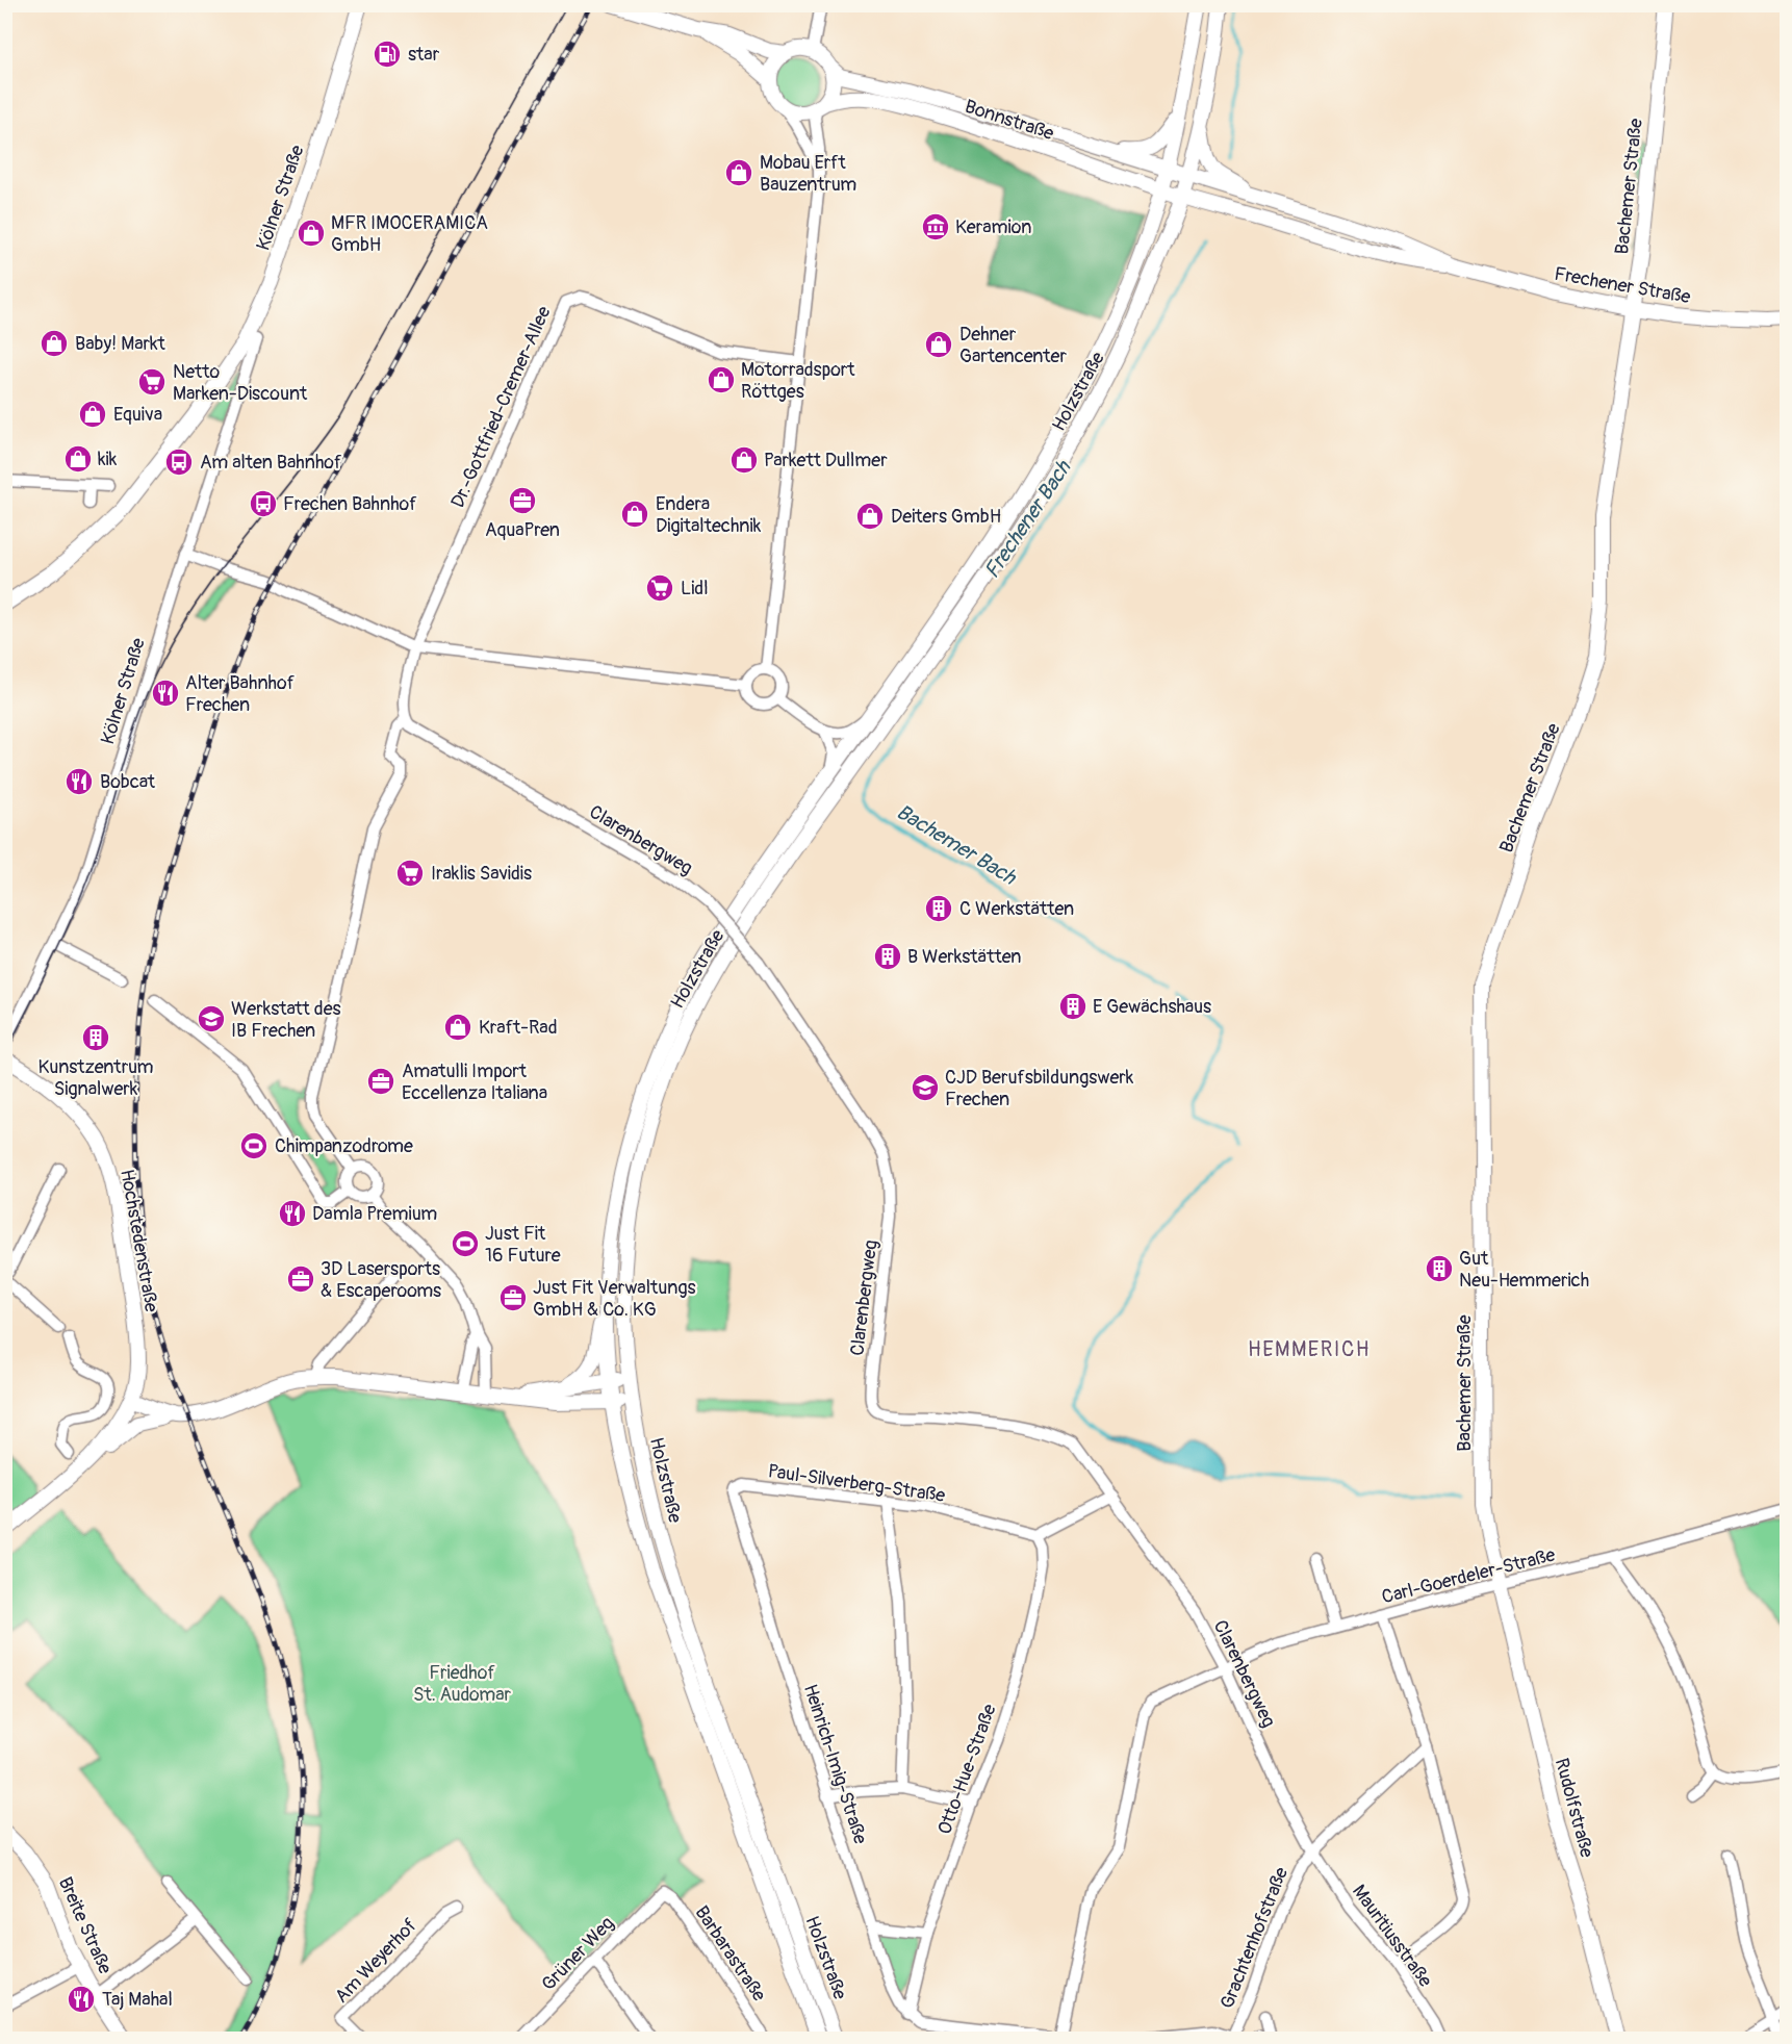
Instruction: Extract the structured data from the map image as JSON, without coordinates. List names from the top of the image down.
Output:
{
  "streets": {
    "main road": [
      "Bonnstraße",
      "Bachemer Straße",
      "Kölner Straße",
      "Frechener Straße",
      "Holzstraße",
      "Hochstedenstraße",
      "Rudolfstraße",
      "Breite Straße"
    ],
    "street": [
      "Dr.-Gottfried-Cremer-Allee",
      "Clarenbergweg",
      "Paul-Silverberg-Straße",
      "Carl-Goerdeler-Straße",
      "Heinrich-Imig-Straße",
      "Otto-Hue-Straße",
      "Mauritiusstraße",
      "Grachtenhofstraße",
      "Grüner Weg",
      "Barbarastraße",
      "Am Weyerhof"
    ]
  },
  "crossings": [
    ["Bonnstraße", "Frechener Straße"],
    ["Bonnstraße", "Holzstraße"],
    ["Bachemer Straße", "Frechener Straße"],
    ["Bachemer Straße", "Carl-Goerdeler-Straße"],
    ["Bachemer Straße", "Rudolfstraße"],
    ["Frechener Straße", "Holzstraße"],
    ["Dr.-Gottfried-Cremer-Allee", "Clarenbergweg"],
    ["Clarenbergweg", "Carl-Goerdeler-Straße"],
    ["Clarenbergweg", "Mauritiusstraße"],
    ["Clarenbergweg", "Grachtenhofstraße"],
    ["Paul-Silverberg-Straße", "Heinrich-Imig-Straße"],
    ["Paul-Silverberg-Straße", "Otto-Hue-Straße"],
    ["Carl-Goerdeler-Straße", "Rudolfstraße"],
    ["Heinrich-Imig-Straße", "Otto-Hue-Straße"],
    ["Mauritiusstraße", "Grachtenhofstraße"],
    ["Grüner Weg", "Barbarastraße"]
  ],
  "districts": ["HEMMERICH"],
  "water": ["Frechener Bach", "Bachemer Bach"],
  "parks": ["Friedhof St. Audomar"],
  "places": {
    "fuel station": ["star"],
    "shop": [
      "Mobau Erft Bauzentrum",
      "MFR IMOCERAMICA GmbH",
      "Baby! Markt",
      "Dehner Gartencenter",
      "Motorradsport Röttges",
      "Equiva",
      "kik",
      "Parkett Dullmer",
      "Endera Digitaltechnik",
      "Deiters GmbH",
      "Kraft-Rad"
    ],
    "museum": ["Keramion"],
    "supermarket": ["Netto Marken-Discount", "Lidl", "Iraklis Savidis"],
    "bus stop": ["Am alten Bahnhof", "Frechen Bahnhof"],
    "office": [
      "AquaPren",
      "Amatulli Import Eccellenza Italiana",
      "3D Lasersports & Escaperooms",
      "Just Fit Verwaltungs GmbH & Co. KG"
    ],
    "restaurant": [
      "Alter Bahnhof Frechen",
      "Bobcat",
      "Damla Premium",
      "Taj Mahal"
    ],
    "building": [
      "C Werkstätten",
      "B Werkstätten",
      "E Gewächshaus",
      "Kunstzentrum Signalwerk",
      "Gut Neu-Hemmerich"
    ],
    "school or university": ["Werkstatt des IB Frechen", "CJD Berufsbildungswerk Frechen"],
    "sports": ["Chimpanzodrome", "Just Fit 16 Future"]
  }
}
